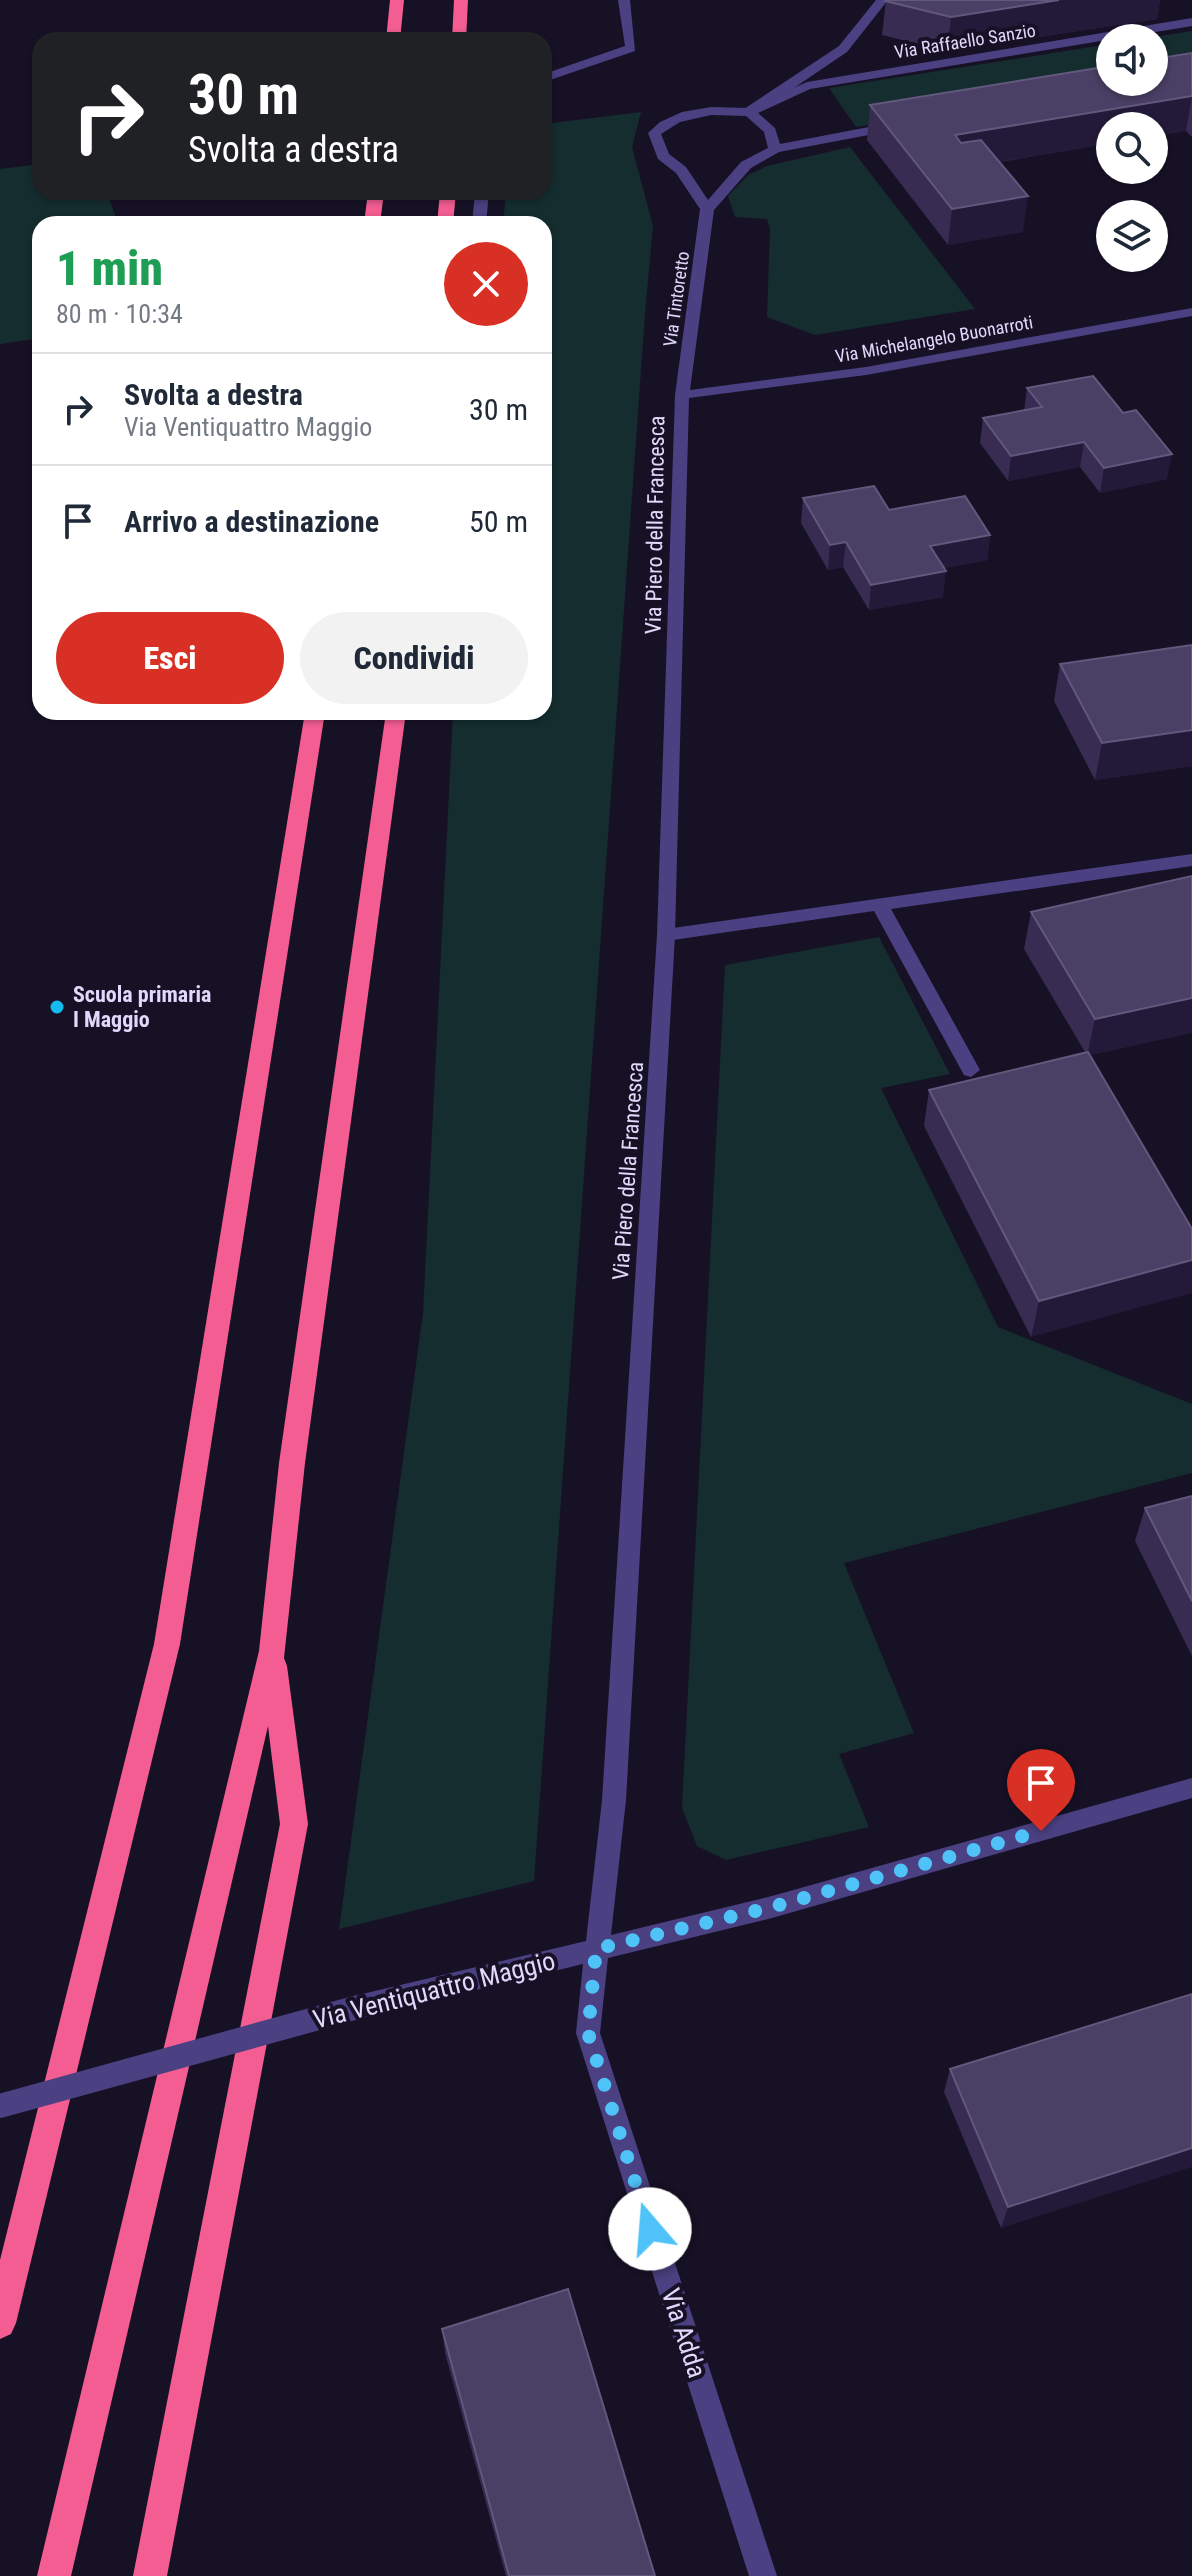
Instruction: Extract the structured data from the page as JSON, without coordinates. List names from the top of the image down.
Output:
{
  "streets": {
    "street": [
      "Via Raffaello Sanzio",
      "Via Tintoretto",
      "Via Michelangelo Buonarroti",
      "Via Piero della Francesca",
      "Via Ventiquattro Maggio",
      "Via Adda"
    ]
  },
  "crossings": [
    ["Via Tintoretto", "Via Michelangelo Buonarroti"],
    ["Via Tintoretto", "Via Piero della Francesca"],
    ["Via Michelangelo Buonarroti", "Via Piero della Francesca"],
    ["Via Piero della Francesca", "Via Ventiquattro Maggio"],
    ["Via Piero della Francesca", "Via Adda"],
    ["Via Ventiquattro Maggio", "Via Adda"]
  ],
  "places": ["Scuola primaria I Maggio"],
  "page": {
    "turn": ["30 m", "Svolta a destra"],
    "heading": ["1 min", "80 m · 10:34"],
    "list": [
      {
        "name": "Svolta a destra",
        "note": "Via Ventiquattro Maggio",
        "value": "30 m"
      },
      {
        "name": "Arrivo a destinazione",
        "value": "50 m"
      }
    ],
    "buttons": ["Esci", "Condividi"]
  }
}
